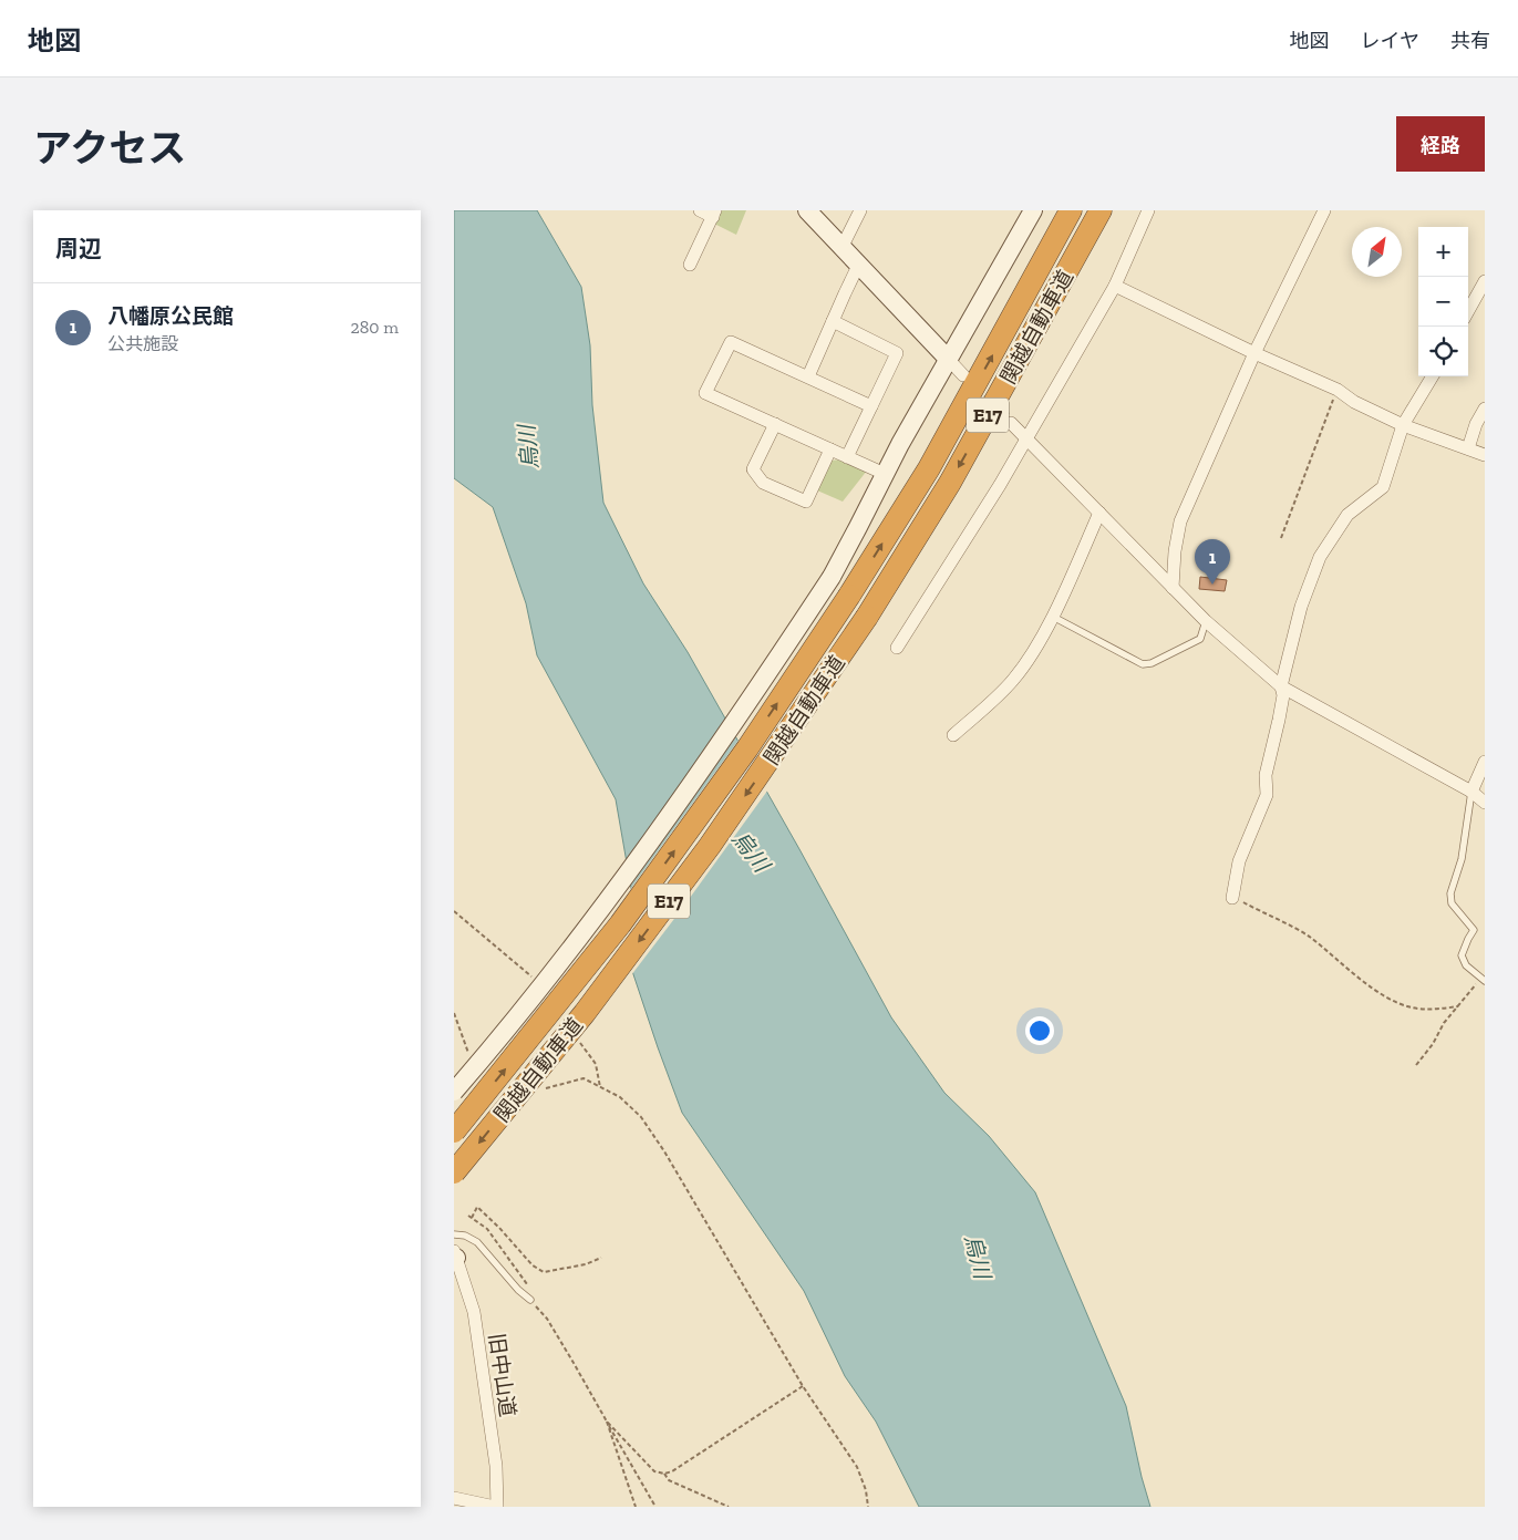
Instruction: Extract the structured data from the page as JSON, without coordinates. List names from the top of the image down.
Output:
{
  "streets": {
    "highway": ["関越自動車道", "E17"],
    "street": ["旧中山道"]
  },
  "water": ["烏川"],
  "north": "top right",
  "page": {
    "header": "地図",
    "nav": ["地図", "レイヤ", "共有"],
    "title": "アクセス",
    "buttons": "経路",
    "heading": "周辺",
    "map_buttons": ["+", "−"],
    "list": [
      {
        "mark": "1",
        "name": "八幡原公民館",
        "note": "公共施設",
        "value": "280 m"
      }
    ],
    "pins": "1"
  }
}
